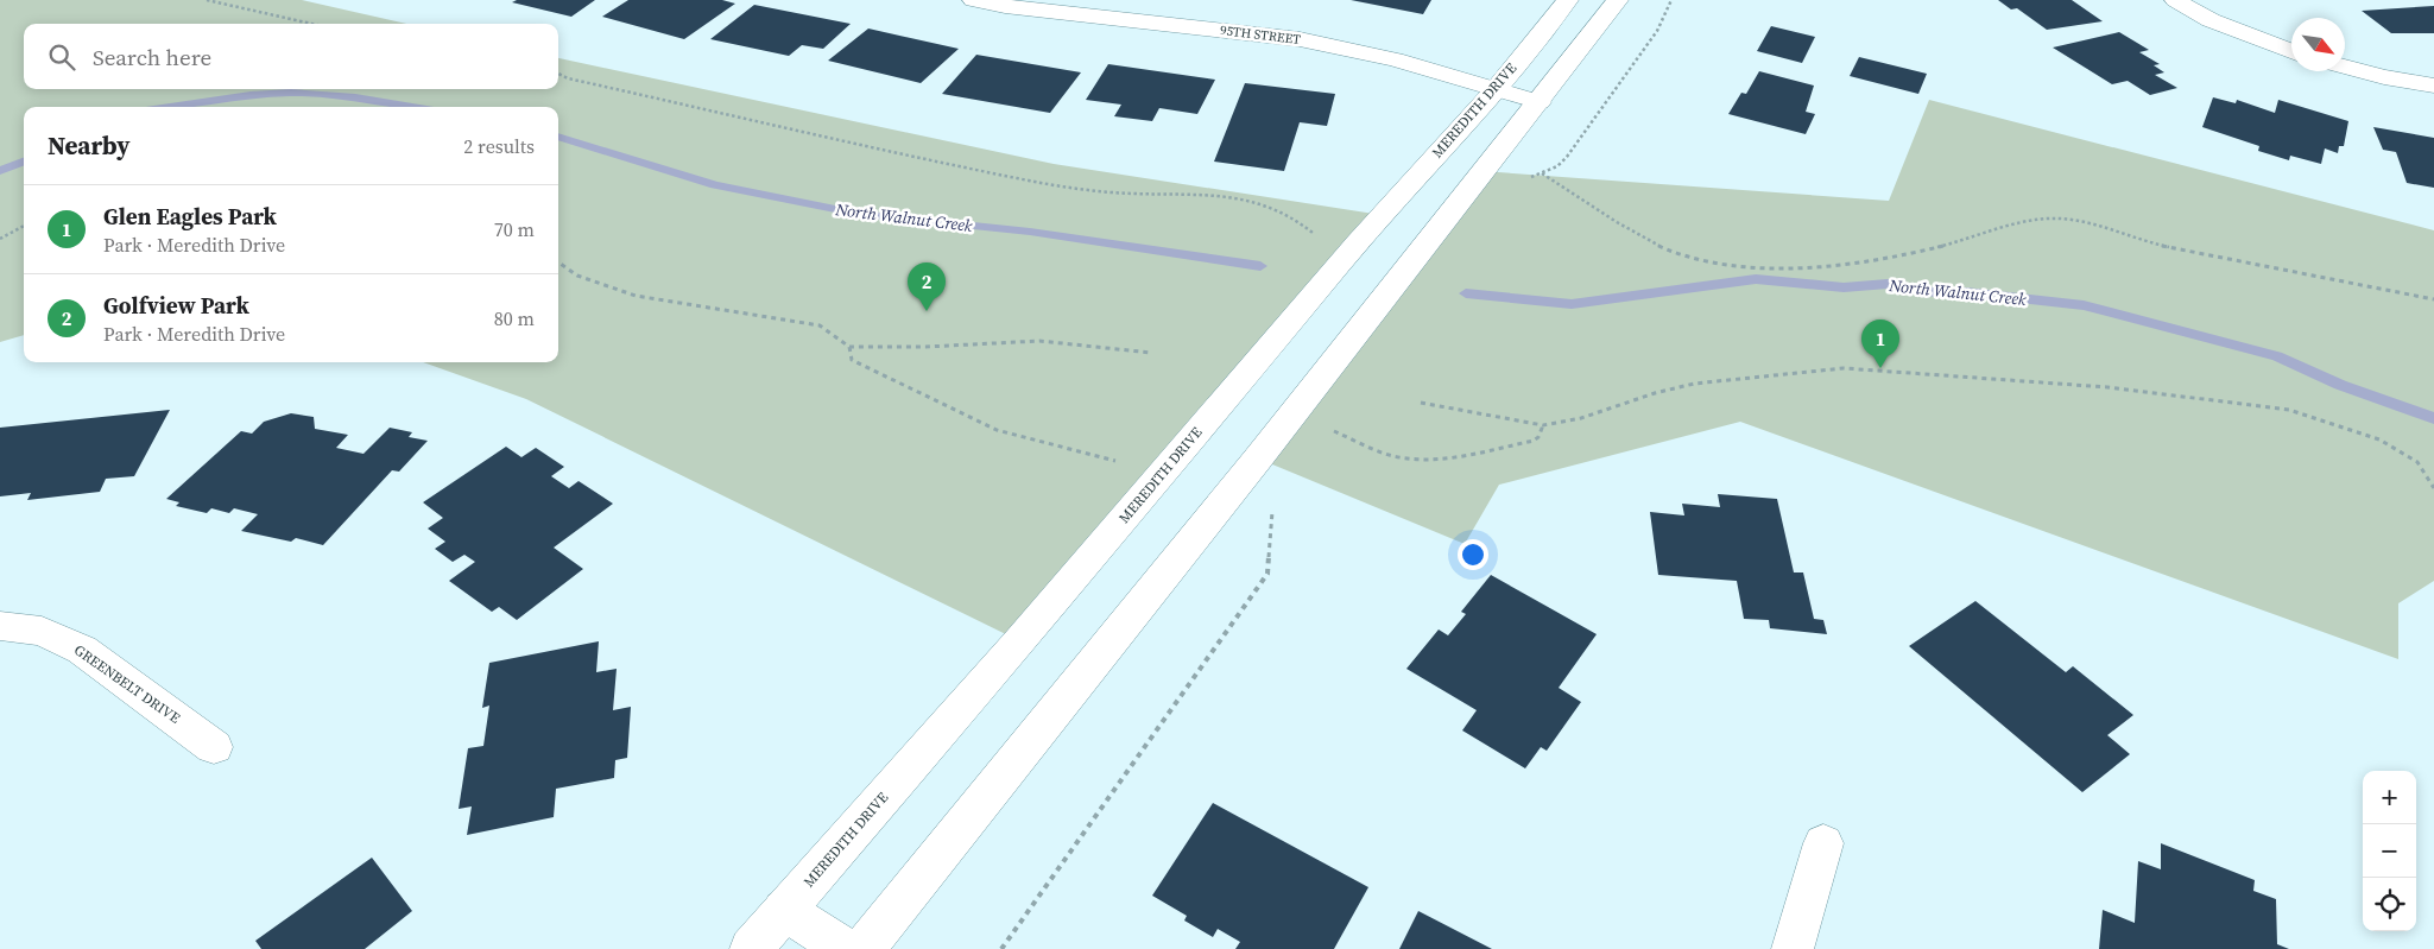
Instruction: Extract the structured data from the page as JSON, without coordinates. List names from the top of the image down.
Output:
{
  "streets": {
    "main road": ["95TH STREET", "MEREDITH DRIVE", "GREENBELT DRIVE"]
  },
  "crossings": [
    ["95TH STREET", "MEREDITH DRIVE"]
  ],
  "water": ["North Walnut Creek"],
  "north": "bottom right",
  "page": {
    "search": "Search here",
    "heading": ["Nearby", "2 results"],
    "list": [
      {
        "mark": "1",
        "name": "Glen Eagles Park",
        "note": "Park · Meredith Drive",
        "value": "70 m"
      },
      {
        "mark": "2",
        "name": "Golfview Park",
        "note": "Park · Meredith Drive",
        "value": "80 m"
      }
    ],
    "pins": ["2", "1"],
    "map_buttons": ["+", "−"]
  }
}
